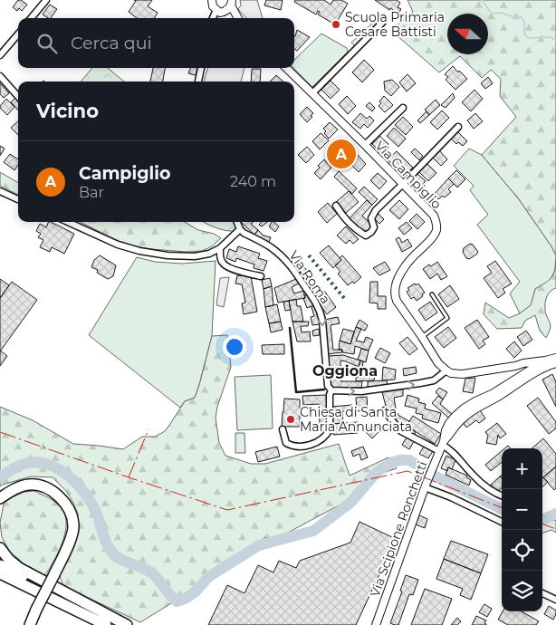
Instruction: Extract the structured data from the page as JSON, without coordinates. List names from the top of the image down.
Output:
{
  "streets": {
    "street": ["Via Campiglio", "Via Roma", "Via Scipione Ronchetti"]
  },
  "one_way": ["Via Roma"],
  "districts": ["Oggiona"],
  "places": ["Scuola Primaria Cesare Battisti", "Chiesa di Santa Maria Annunciata"],
  "north": "left",
  "page": {
    "search": "Cerca qui",
    "heading": "Vicino",
    "pins": "A",
    "list": [
      {
        "mark": "A",
        "name": "Campiglio",
        "note": "Bar",
        "value": "240 m"
      }
    ],
    "map_buttons": ["+", "−"]
  }
}
